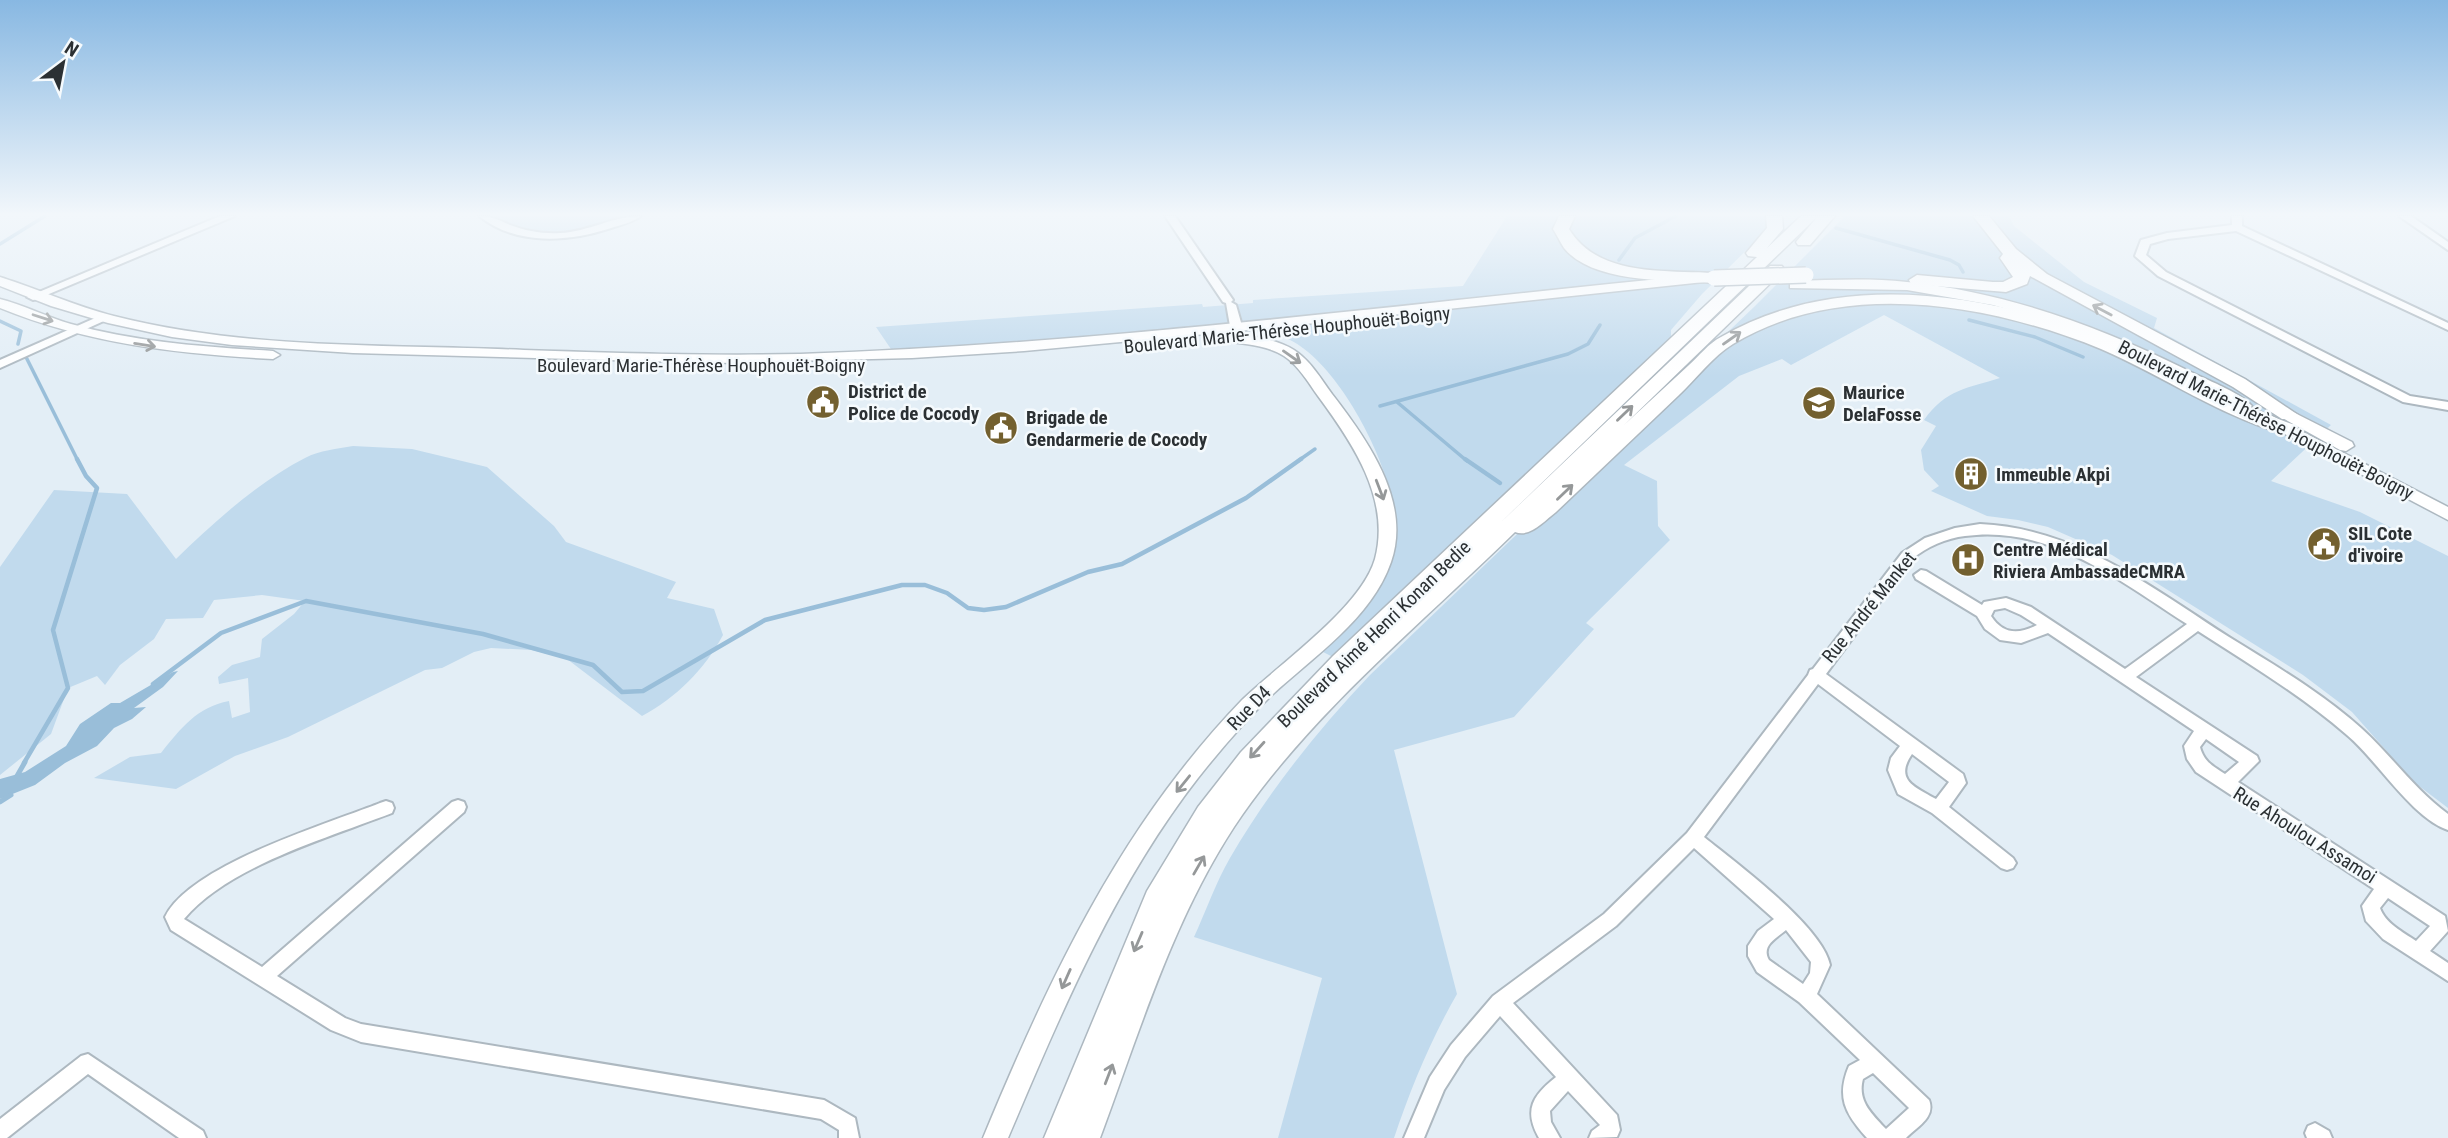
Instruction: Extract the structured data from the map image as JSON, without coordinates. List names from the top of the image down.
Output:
{
  "streets": {
    "highway": ["Boulevard Aimé Henri Konan Bedie"],
    "main road": ["Boulevard Marie-Thérèse Houphouët-Boigny", "Rue D4"],
    "street": ["Rue André Manket", "Rue Ahoulou Assamoi"]
  },
  "crossings": [
    ["Boulevard Marie-Thérèse Houphouët-Boigny", "Rue D4"]
  ],
  "one_way": ["Rue D4"],
  "places": {
    "public building": ["District de Police de Cocody", "Brigade de Gendarmerie de Cocody", "SIL Cote d'ivoire"],
    "school or university": ["Maurice DelaFosse"],
    "building": ["Immeuble Akpi"],
    "hospital": ["Centre Médical Riviera AmbassadeCMRA"]
  },
  "north": "top right"
}
